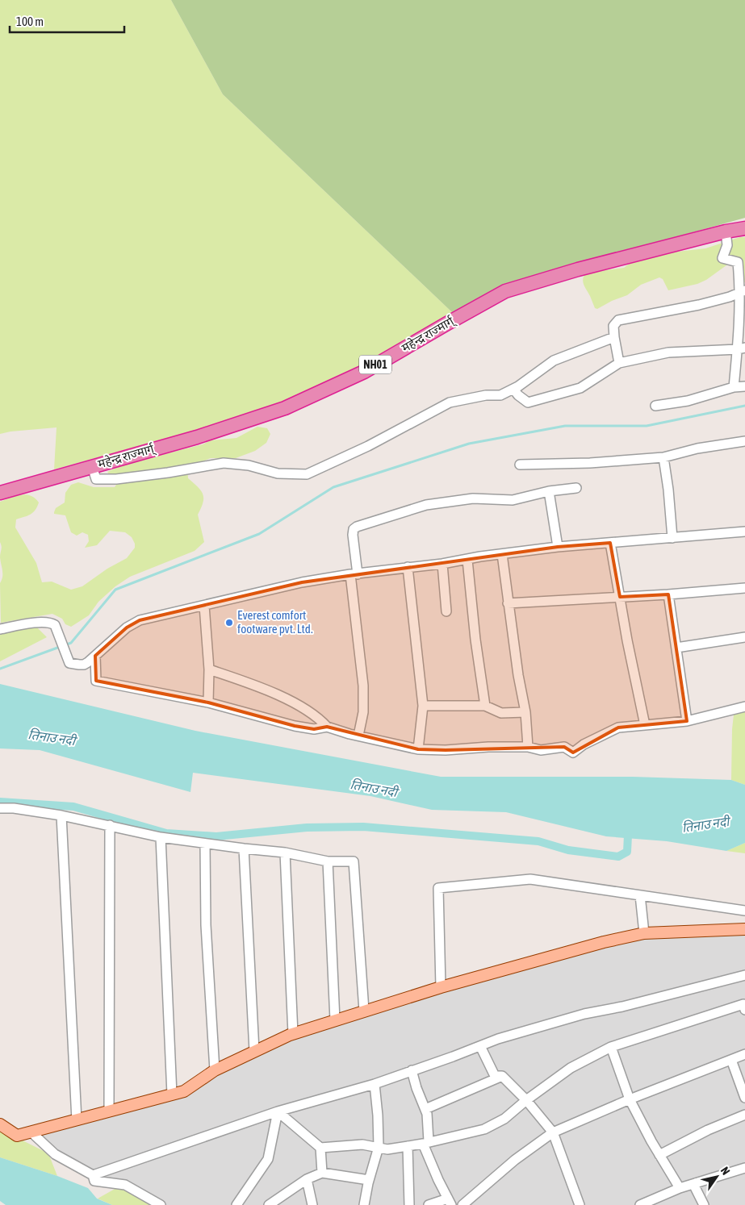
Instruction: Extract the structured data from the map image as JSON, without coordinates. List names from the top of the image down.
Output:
{
  "streets": {
    "highway": ["महेन्द्र राज्मार्ग्", "NH01"]
  },
  "water": ["तिनाउ नदी"],
  "places": ["Everest comfort footware pvt. Ltd."],
  "scale_bar": "100 m",
  "north": "top right"
}
